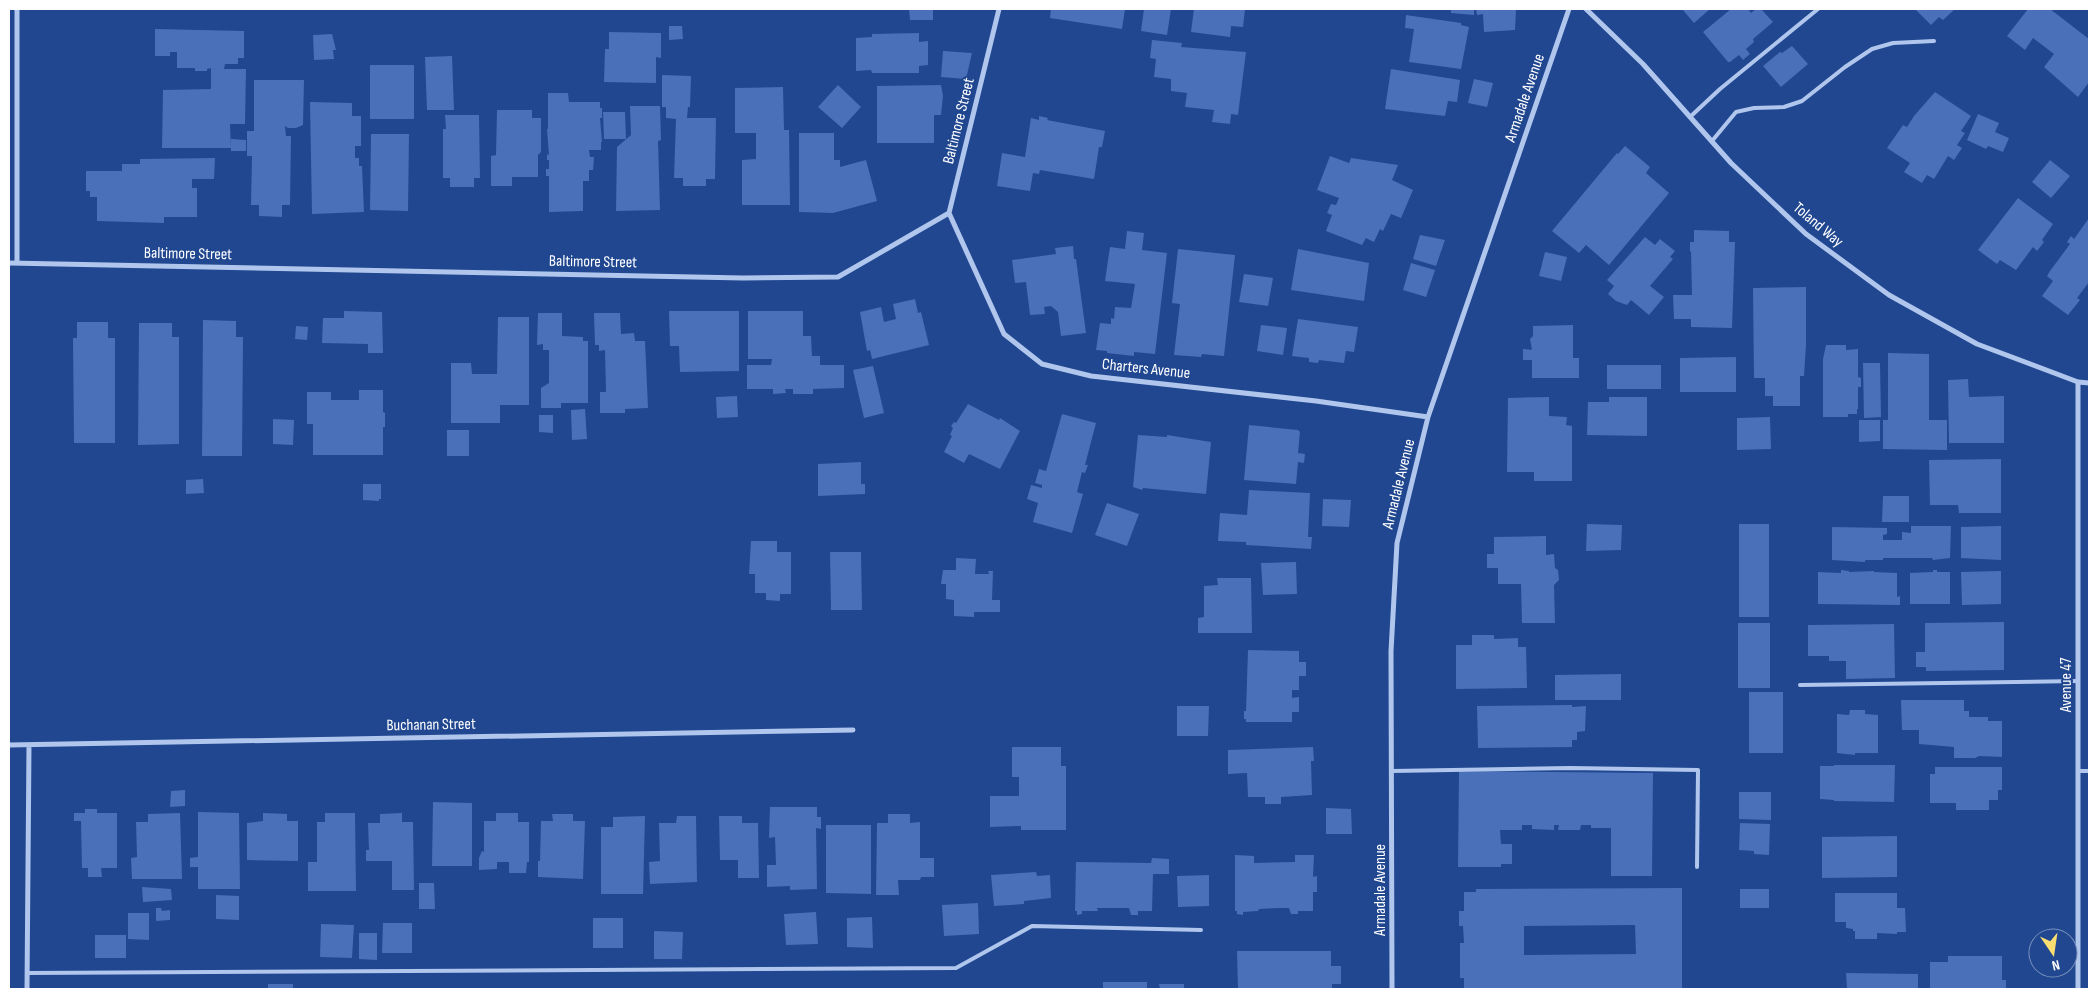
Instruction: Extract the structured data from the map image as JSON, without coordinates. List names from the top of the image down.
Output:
{
  "streets": {
    "street": [
      "Armadale Avenue",
      "Baltimore Street",
      "Toland Way",
      "Charters Avenue",
      "Avenue 47",
      "Buchanan Street"
    ]
  },
  "crossings": [
    ["Armadale Avenue", "Charters Avenue"],
    ["Baltimore Street", "Charters Avenue"],
    ["Toland Way", "Avenue 47"]
  ],
  "north": "bottom"
}
